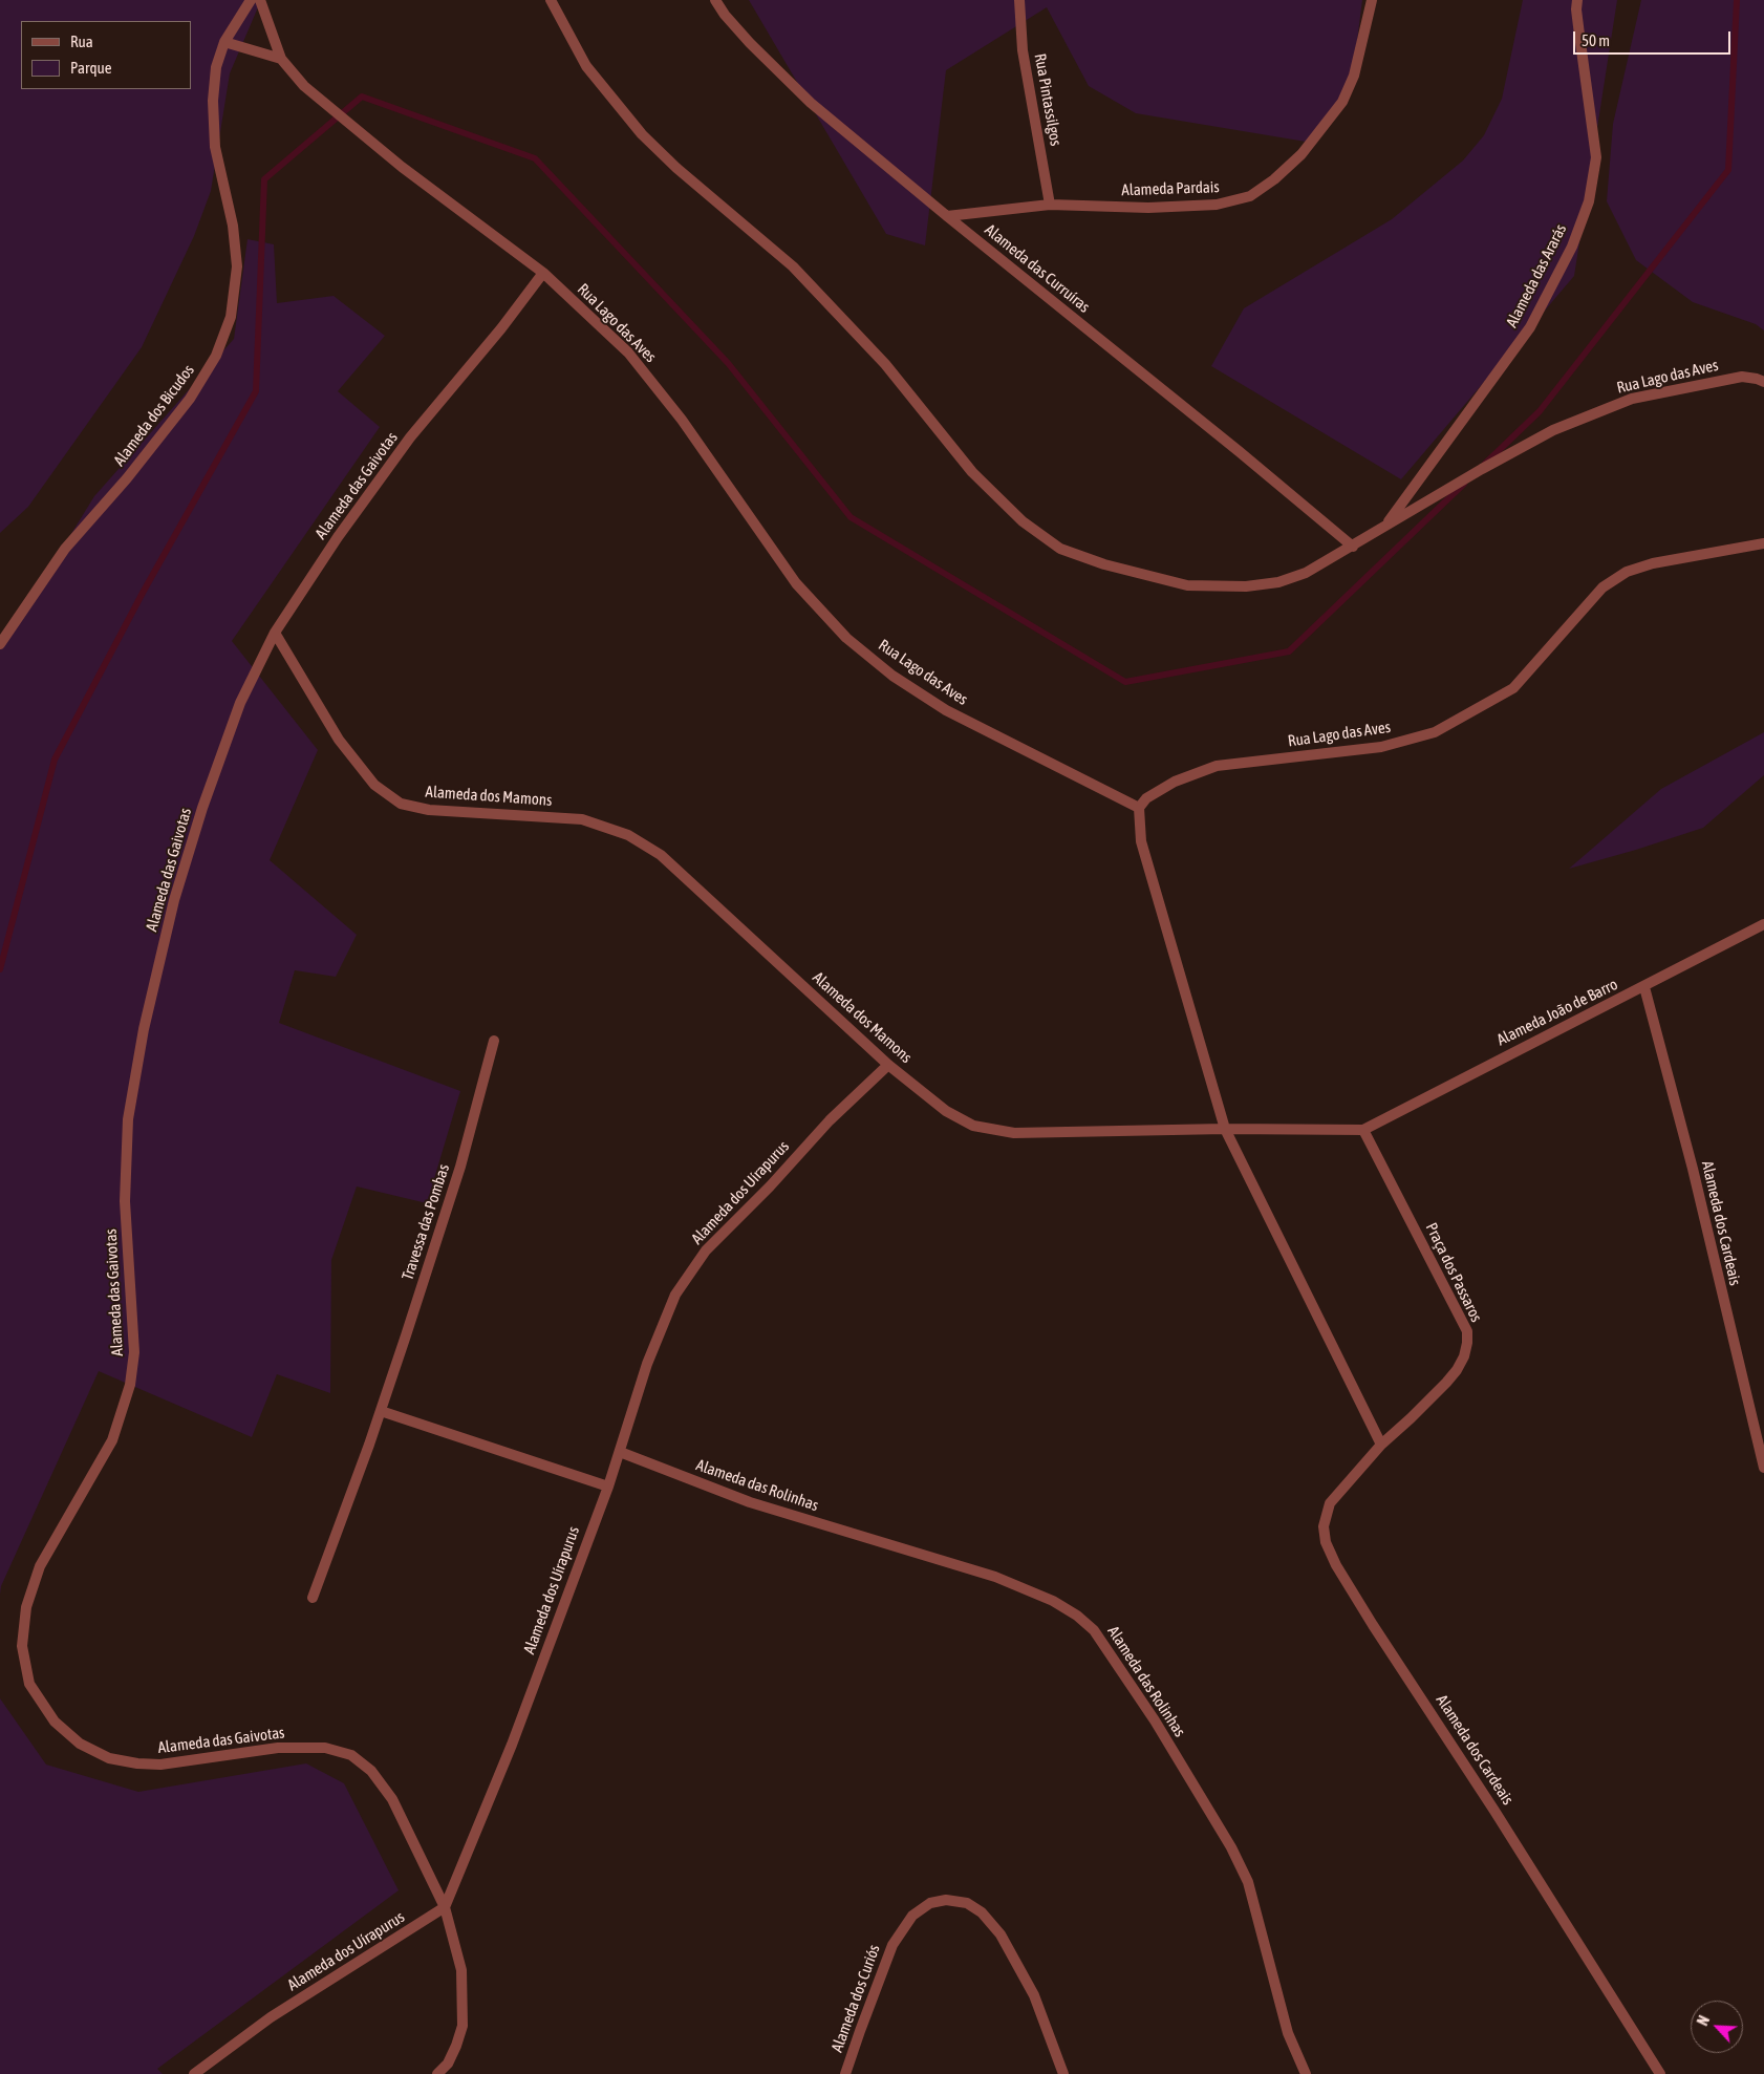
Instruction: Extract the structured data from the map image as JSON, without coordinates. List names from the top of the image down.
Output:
{
  "streets": {
    "street": [
      "Rua Pintassilgos",
      "Alameda Pardais",
      "Alameda das Curruíras",
      "Alameda das Ararás",
      "Rua Lago das Aves",
      "Alameda dos Bicudos",
      "Alameda das Gaivotas",
      "Alameda dos Mamons",
      "Alameda João de Barro",
      "Alameda dos Uírapurus",
      "Travessa das Pombas",
      "Alameda dos Cardeais",
      "Praça dos Passaros",
      "Alameda das Rolinhas",
      "Alameda dos Curiós"
    ]
  },
  "crossings": [
    ["Rua Pintassilgos", "Alameda Pardais"],
    ["Alameda Pardais", "Alameda das Curruíras"],
    ["Alameda das Curruíras", "Rua Lago das Aves"],
    ["Alameda das Ararás", "Rua Lago das Aves"],
    ["Rua Lago das Aves", "Alameda das Gaivotas"],
    ["Alameda das Gaivotas", "Alameda dos Mamons"],
    ["Alameda das Gaivotas", "Alameda dos Uírapurus"],
    ["Alameda dos Mamons", "Alameda dos Uírapurus"],
    ["Alameda João de Barro", "Alameda dos Cardeais"],
    ["Alameda João de Barro", "Praça dos Passaros"],
    ["Alameda dos Uírapurus", "Alameda das Rolinhas"],
    ["Alameda dos Cardeais", "Praça dos Passaros"]
  ],
  "legend": ["Rua", "Parque"],
  "scale_bar": "50 m",
  "north": "top left"
}
